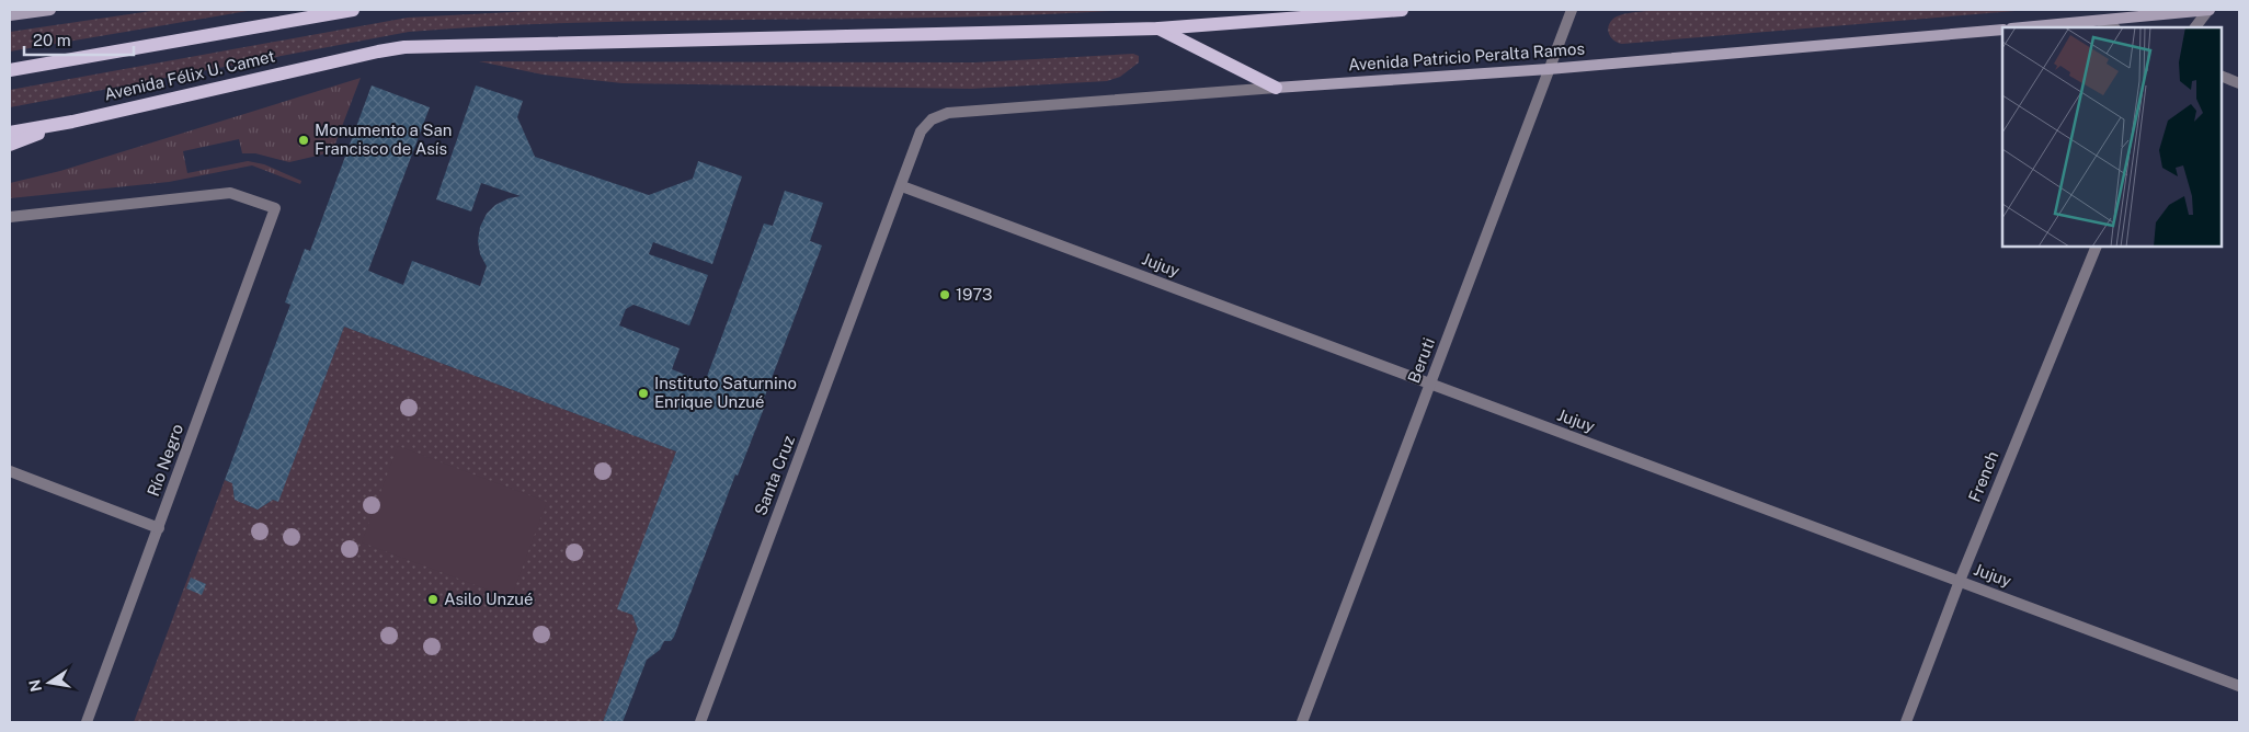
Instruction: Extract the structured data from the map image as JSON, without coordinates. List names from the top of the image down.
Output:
{
  "streets": {
    "main road": ["Avenida Patricio Peralta Ramos", "Avenida Félix U. Camet"],
    "street": [
      "Jujuy",
      "Beruti",
      "Río Negro",
      "Santa Cruz",
      "French"
    ]
  },
  "crossings": [
    ["Avenida Patricio Peralta Ramos", "Beruti"],
    ["Avenida Patricio Peralta Ramos", "Santa Cruz"],
    ["Jujuy", "Beruti"],
    ["Jujuy", "Santa Cruz"],
    ["Jujuy", "French"]
  ],
  "places": [
    "Monumento a San Francisco de Asís",
    "1973",
    "Instituto Saturnino Enrique Unzué",
    "Asilo Unzué"
  ],
  "scale_bar": "20 m",
  "north": "left"
}
